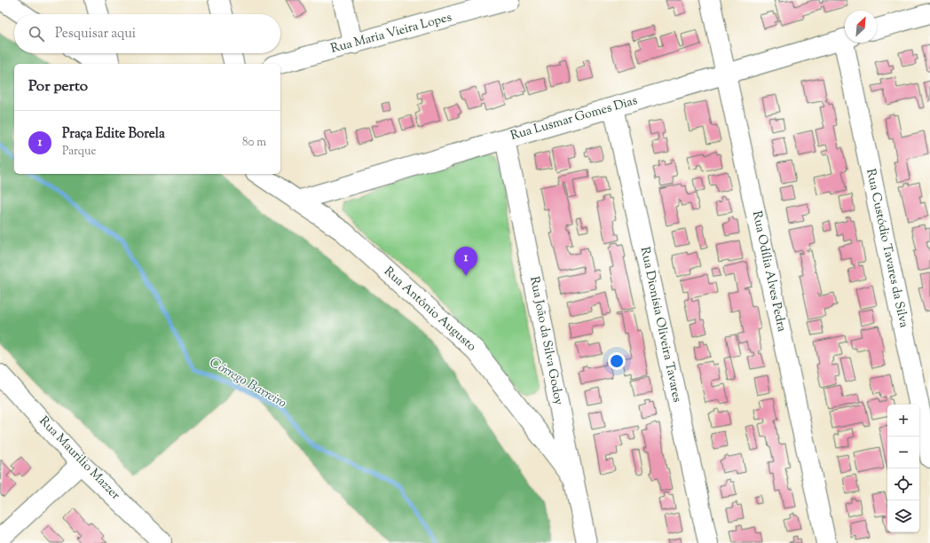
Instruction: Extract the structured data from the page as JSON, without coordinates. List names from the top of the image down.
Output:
{
  "streets": {
    "street": [
      "Rua Maria Vieira Lopes",
      "Rua Lusmar Gomes Dias",
      "Rua Custódio Tavares da Silva",
      "Rua Odília Alves Pedra",
      "Rua Antônio Augusto",
      "Rua Dionísia Oliveira Tavares",
      "Rua João da Silva Godoy",
      "Rua Maurilio Mazzer"
    ]
  },
  "crossings": [
    ["Rua Lusmar Gomes Dias", "Rua Odília Alves Pedra"],
    ["Rua Lusmar Gomes Dias", "Rua Antônio Augusto"],
    ["Rua Lusmar Gomes Dias", "Rua Dionísia Oliveira Tavares"],
    ["Rua Lusmar Gomes Dias", "Rua João da Silva Godoy"],
    ["Rua Antônio Augusto", "Rua João da Silva Godoy"]
  ],
  "water": ["Córrego Barreiro"],
  "north": "top right",
  "page": {
    "search": "Pesquisar aqui",
    "heading": "Por perto",
    "list": [
      {
        "mark": "1",
        "name": "Praça Edite Borela",
        "note": "Parque",
        "value": "80 m"
      }
    ],
    "pins": "1",
    "map_buttons": ["+", "−"]
  }
}
